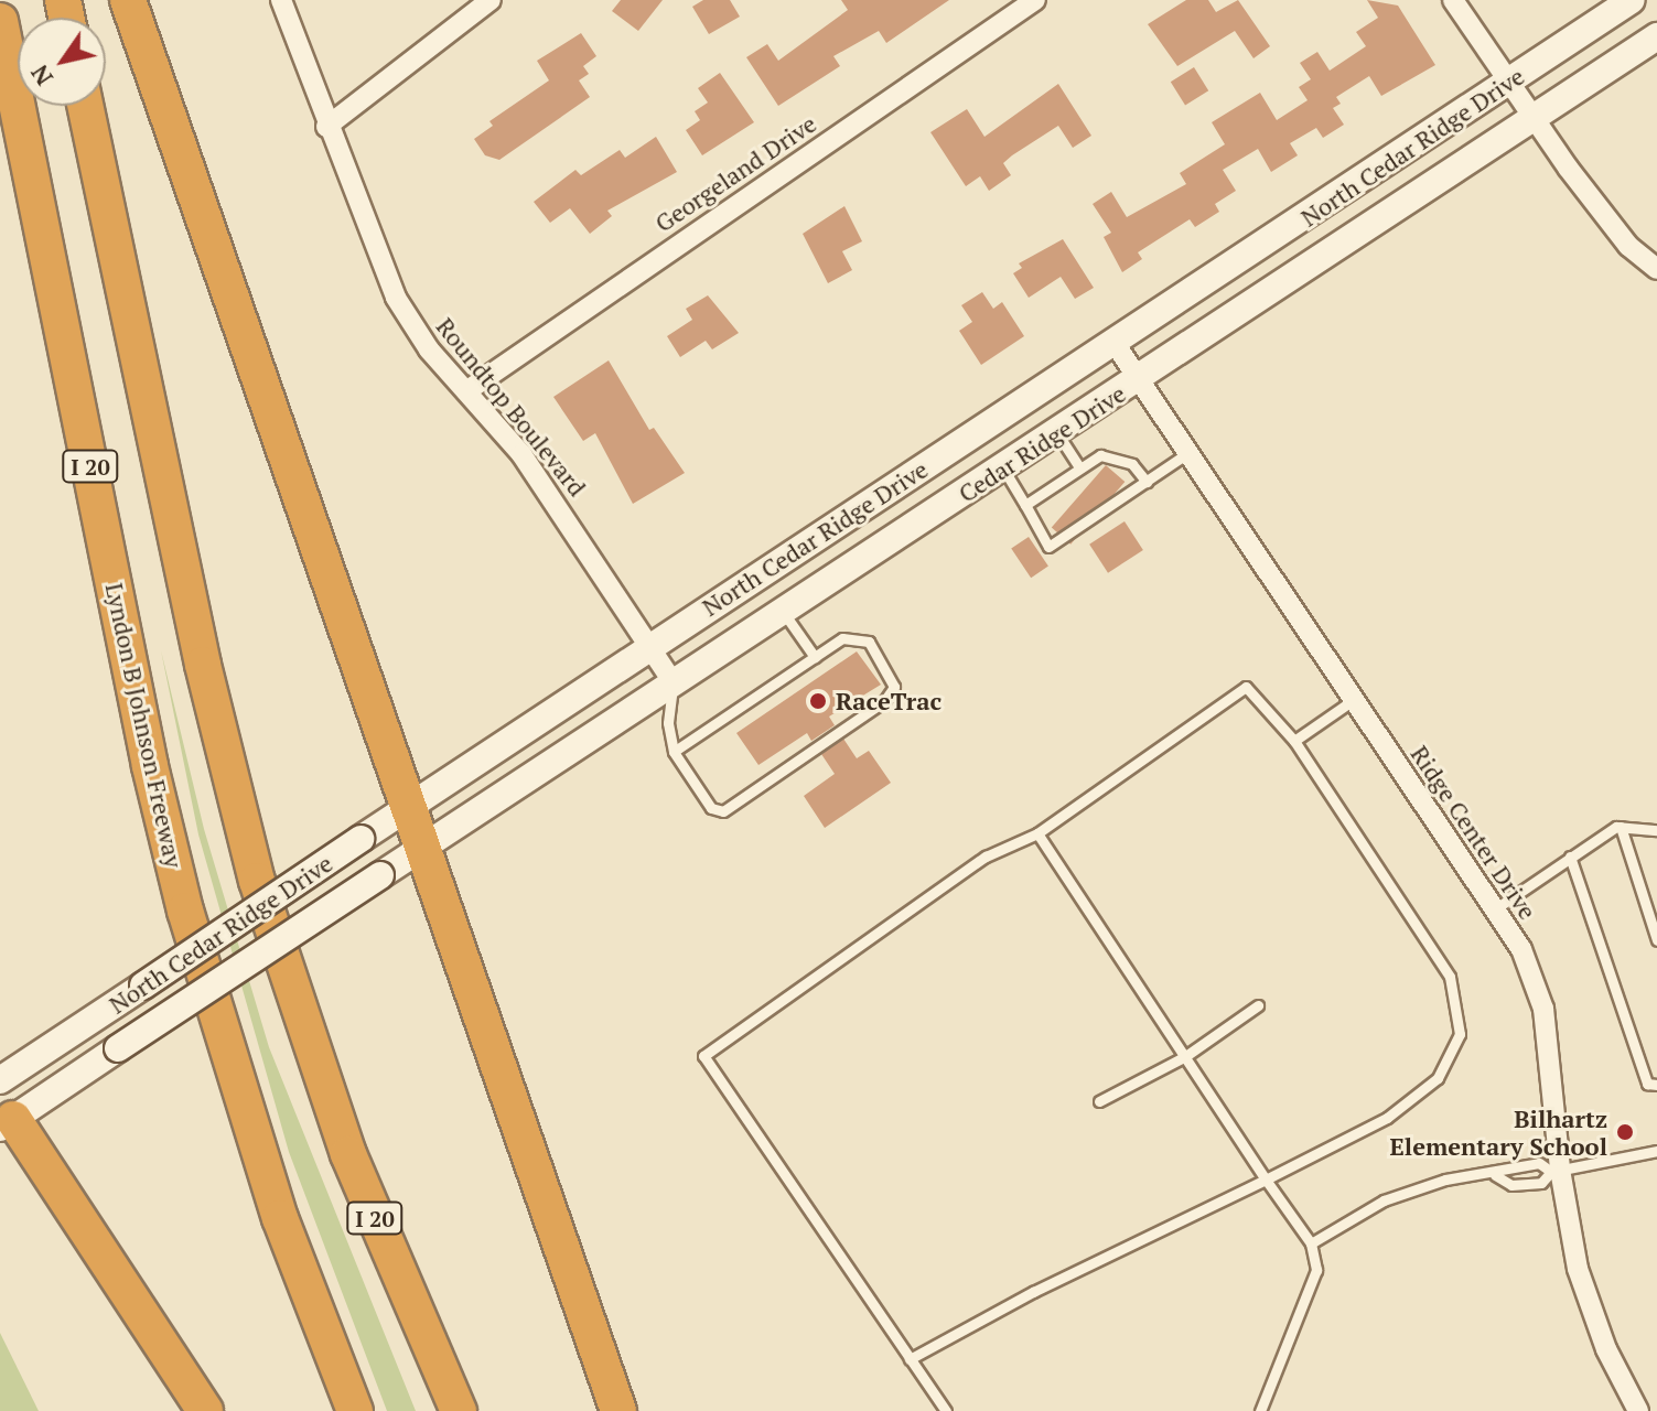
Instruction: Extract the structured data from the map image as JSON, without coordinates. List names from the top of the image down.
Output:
{
  "streets": {
    "highway": ["I 20", "Lyndon B Johnson Freeway"],
    "main road": ["North Cedar Ridge Drive", "Cedar Ridge Drive"],
    "street": ["Georgeland Drive", "Roundtop Boulevard", "Ridge Center Drive"]
  },
  "crossings": [
    ["North Cedar Ridge Drive", "Roundtop Boulevard"],
    ["North Cedar Ridge Drive", "Cedar Ridge Drive"],
    ["North Cedar Ridge Drive", "Ridge Center Drive"],
    ["Georgeland Drive", "Roundtop Boulevard"],
    ["Roundtop Boulevard", "Cedar Ridge Drive"],
    ["Cedar Ridge Drive", "Ridge Center Drive"]
  ],
  "places": ["RaceTrac", "Bilhartz Elementary School"],
  "north": "bottom left"
}
